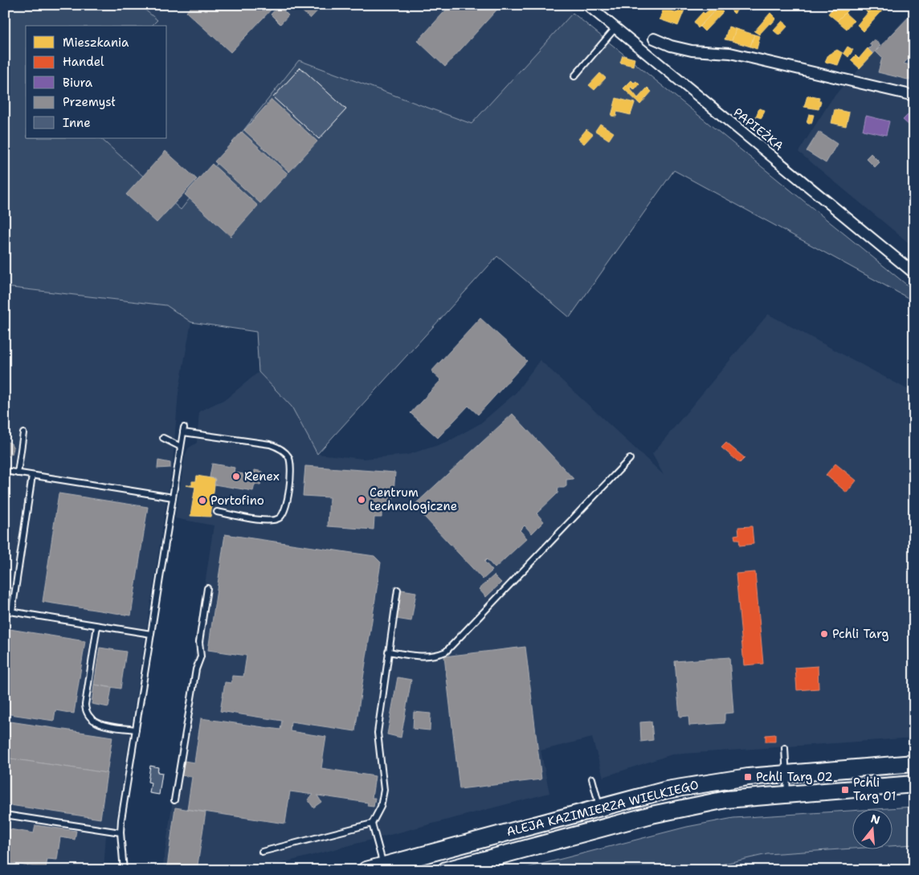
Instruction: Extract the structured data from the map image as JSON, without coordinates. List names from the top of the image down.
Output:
{
  "streets": {
    "main road": ["ALEJA KAZIMIERZA WIELKIEGO"],
    "street": ["PAPIEŻKA"]
  },
  "places": {
    "other": [
      "Renex",
      "Centrum technologiczne",
      "Portofino",
      "Pchli Targ"
    ],
    "transit": ["Pchli Targ 02", "Pchli Targ 01"]
  },
  "legend": [
    "Mieszkania",
    "Handel",
    "Biura",
    "Przemysł",
    "Inne"
  ],
  "north": "top"
}
